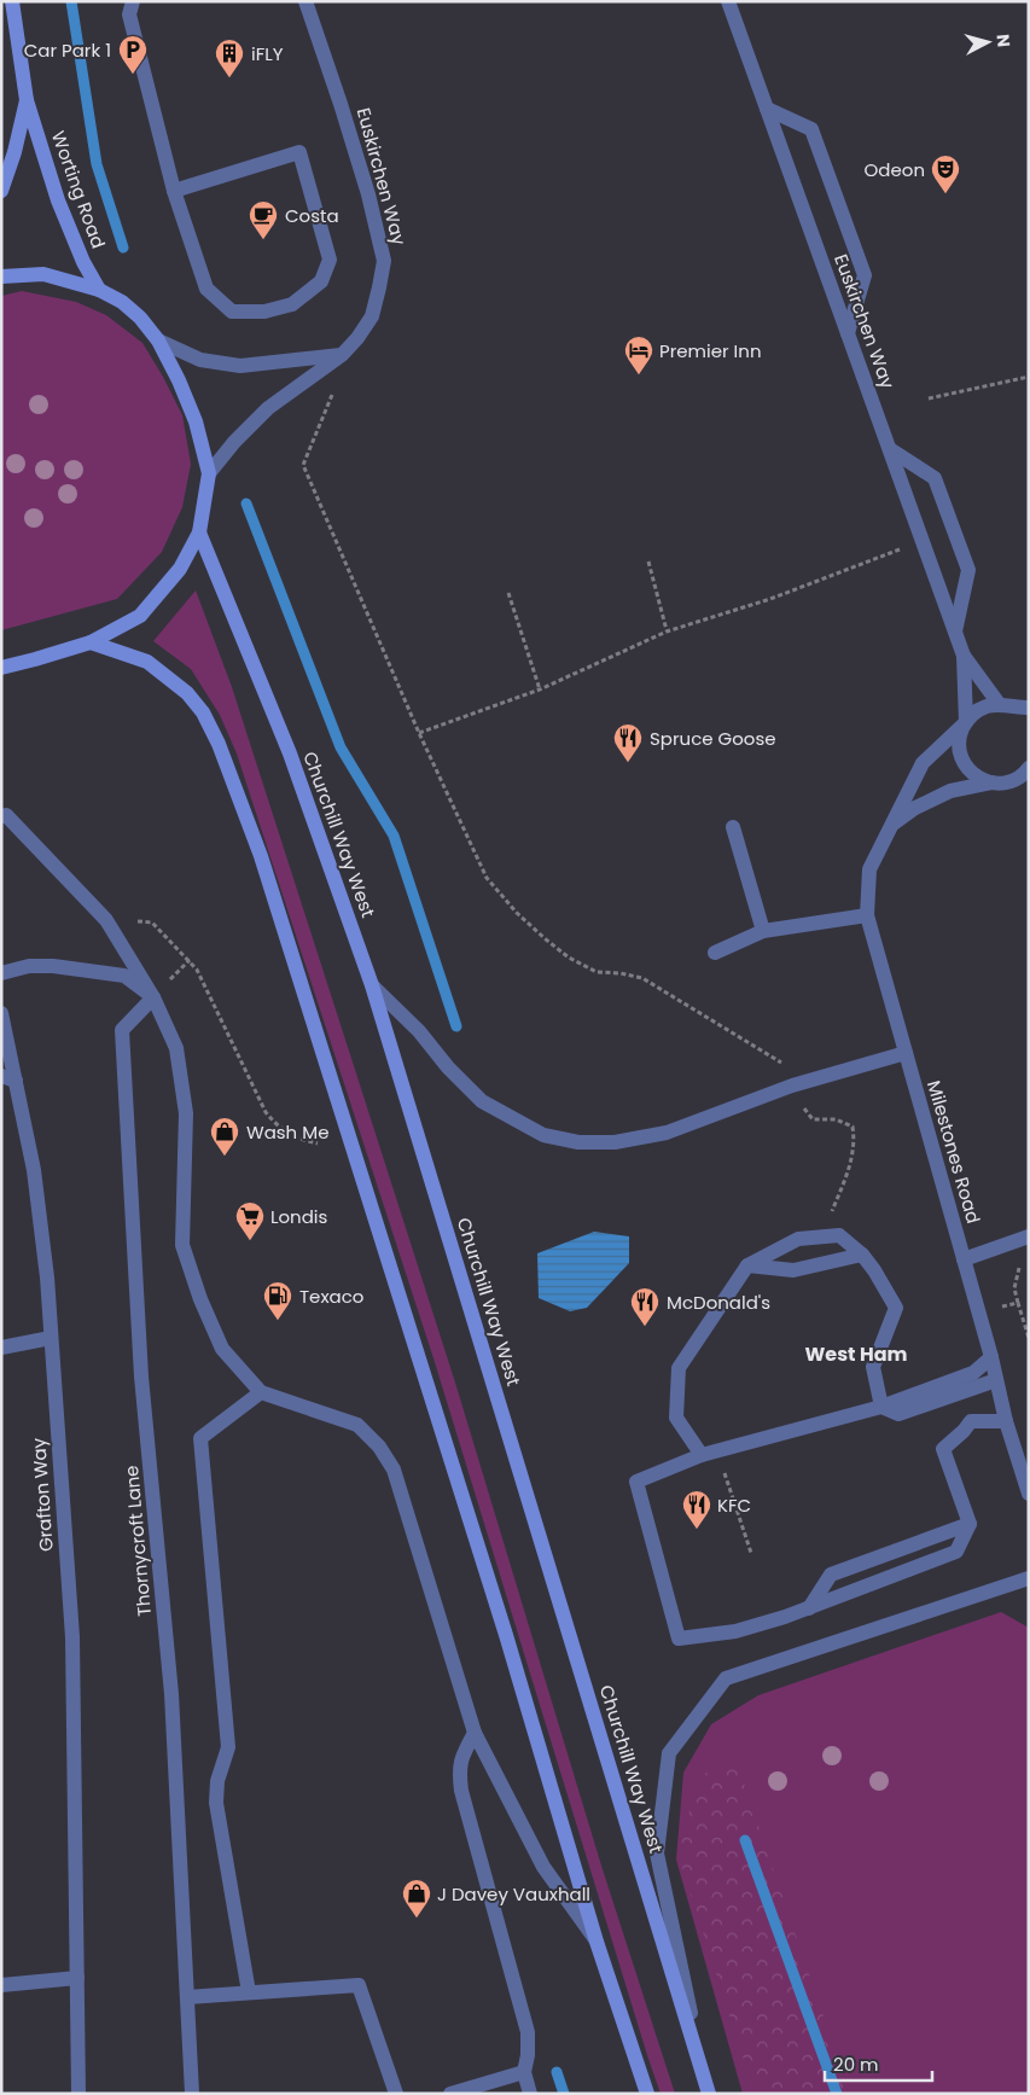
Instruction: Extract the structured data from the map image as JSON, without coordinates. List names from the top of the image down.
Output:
{
  "streets": {
    "main road": ["Worting Road", "Churchill Way West"],
    "street": [
      "Euskirchen Way",
      "Milestones Road",
      "Grafton Way",
      "Thornycroft Lane"
    ]
  },
  "crossings": [
    ["Euskirchen Way", "Milestones Road"]
  ],
  "districts": ["West Ham"],
  "places": {
    "parking": ["Car Park 1"],
    "building": ["iFLY"],
    "theatre": ["Odeon"],
    "cafe": ["Costa"],
    "hotel": ["Premier Inn"],
    "restaurant": ["Spruce Goose", "McDonald's", "KFC"],
    "shop": ["Wash Me", "J Davey Vauxhall"],
    "supermarket": ["Londis"],
    "fuel station": ["Texaco"]
  },
  "scale_bar": "20 m",
  "north": "right"
}
